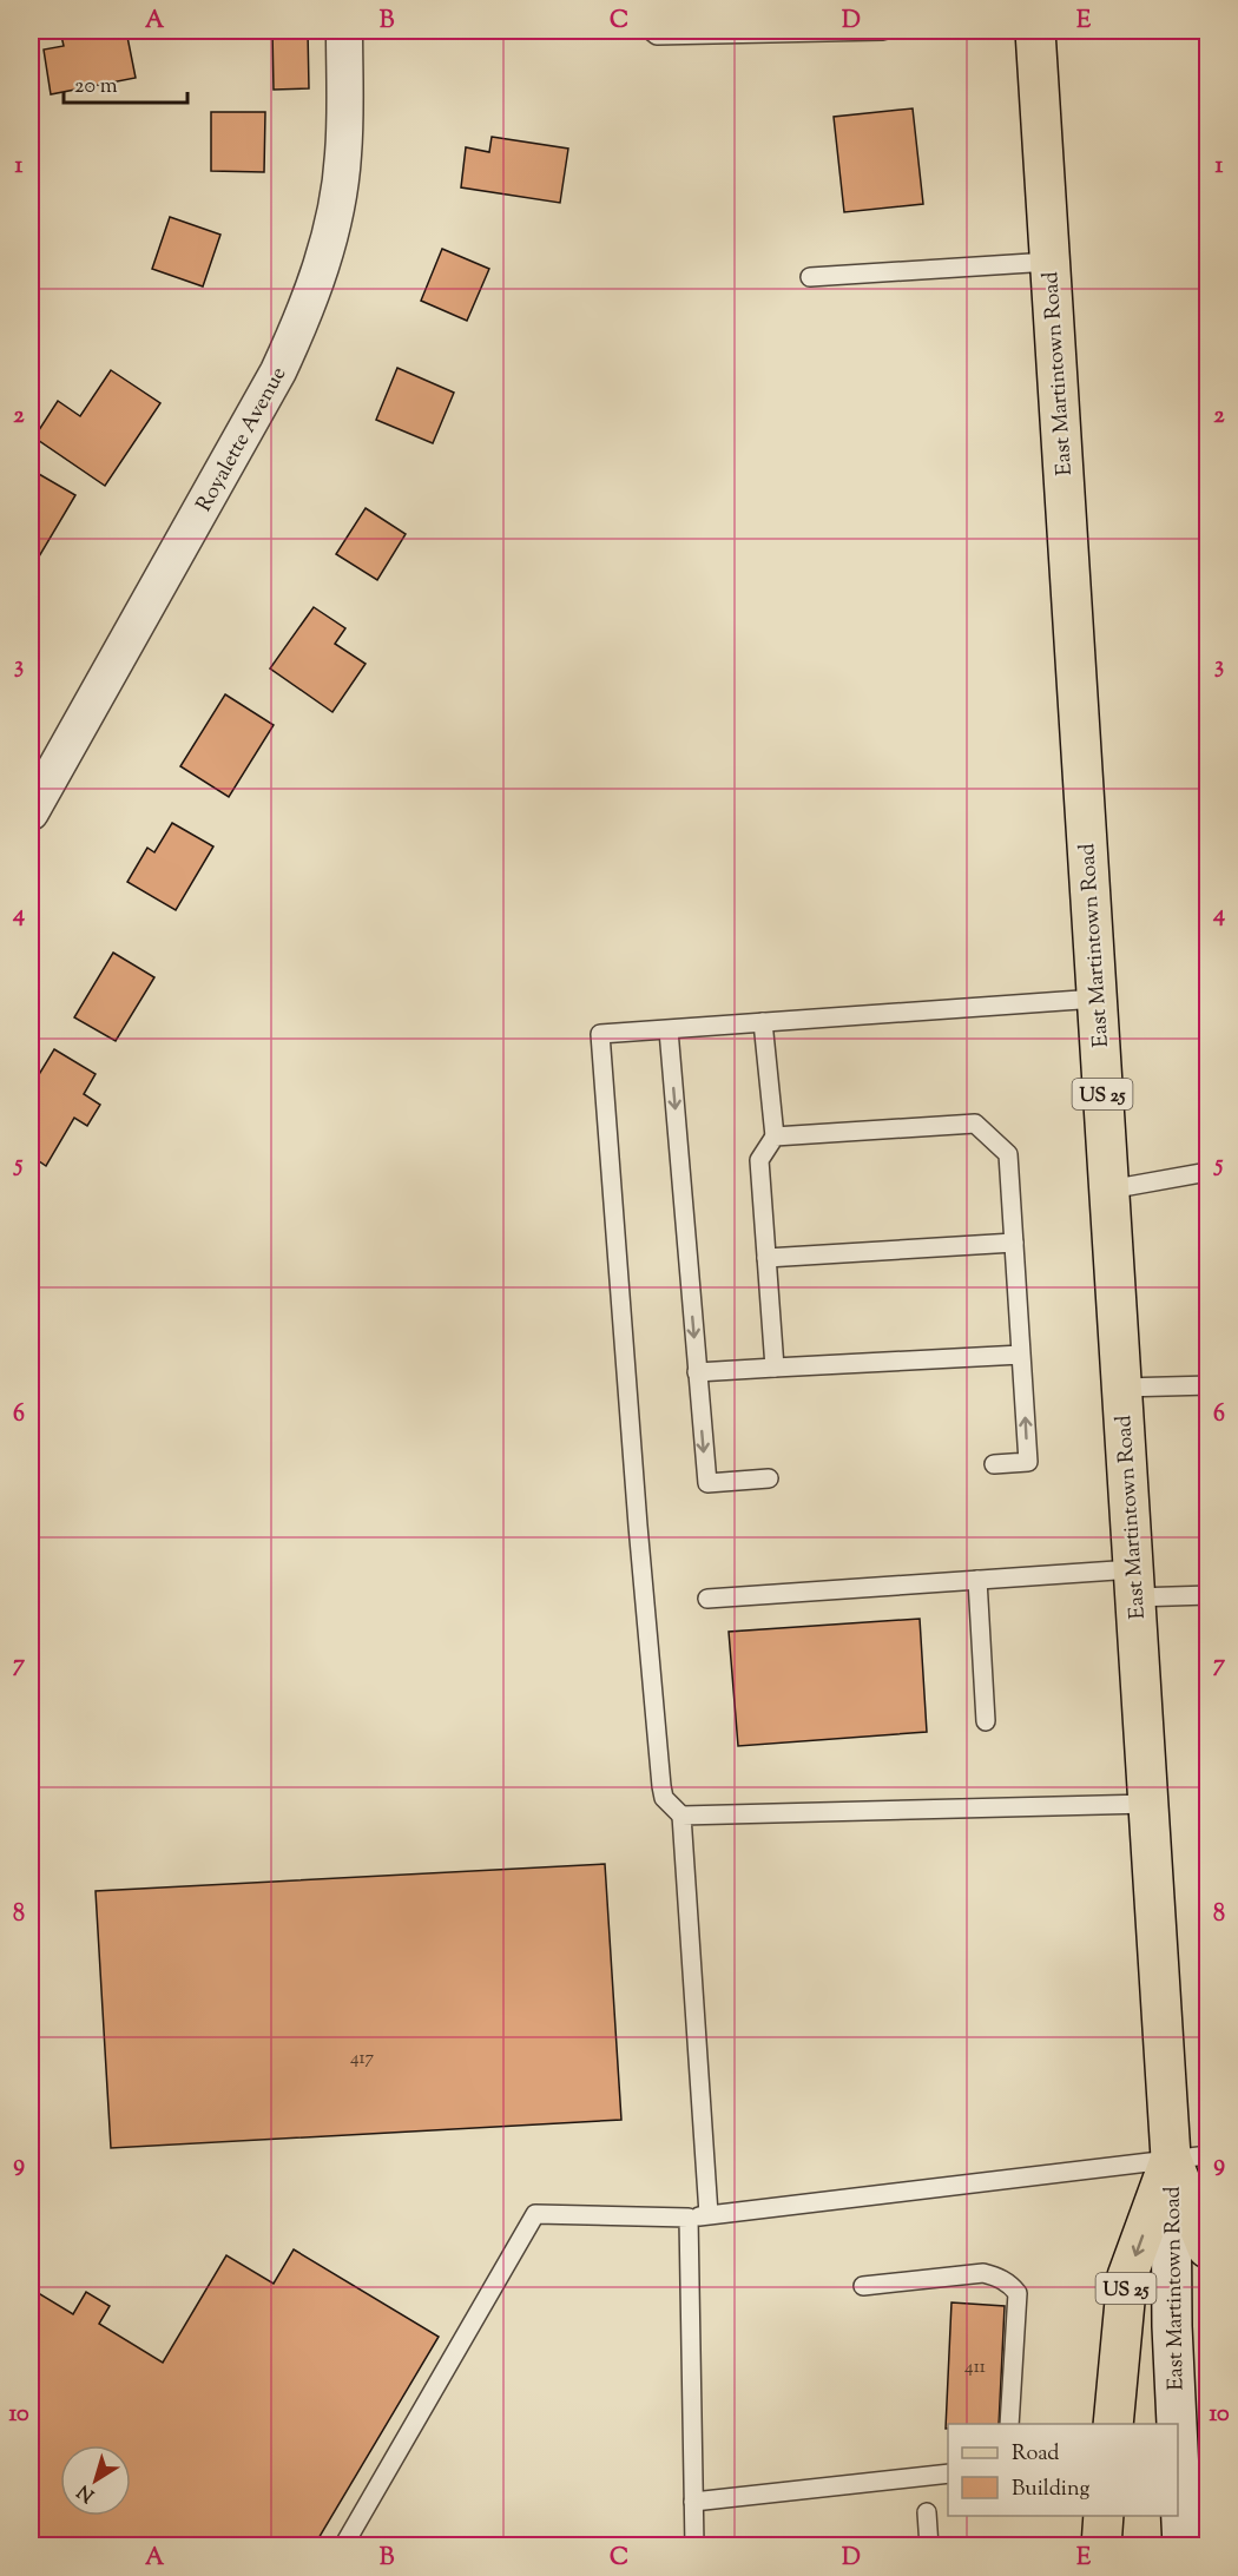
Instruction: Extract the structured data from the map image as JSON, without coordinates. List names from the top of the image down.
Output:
{
  "streets": {
    "main road": ["East Martintown Road", "US 25"],
    "street": ["Royalette Avenue"]
  },
  "crossings": [
    ["East Martintown Road", "US 25"]
  ],
  "house_numbers": ["417", "411"],
  "legend": ["Road", "Building"],
  "scale_bar": "20 m",
  "north": "bottom left",
  "grid": {
    "columns": [
      "A",
      "B",
      "C",
      "D",
      "E"
    ],
    "rows": [
      "1",
      "2",
      "3",
      "4",
      "5",
      "6",
      "7",
      "8",
      "9",
      "10"
    ]
  }
}
